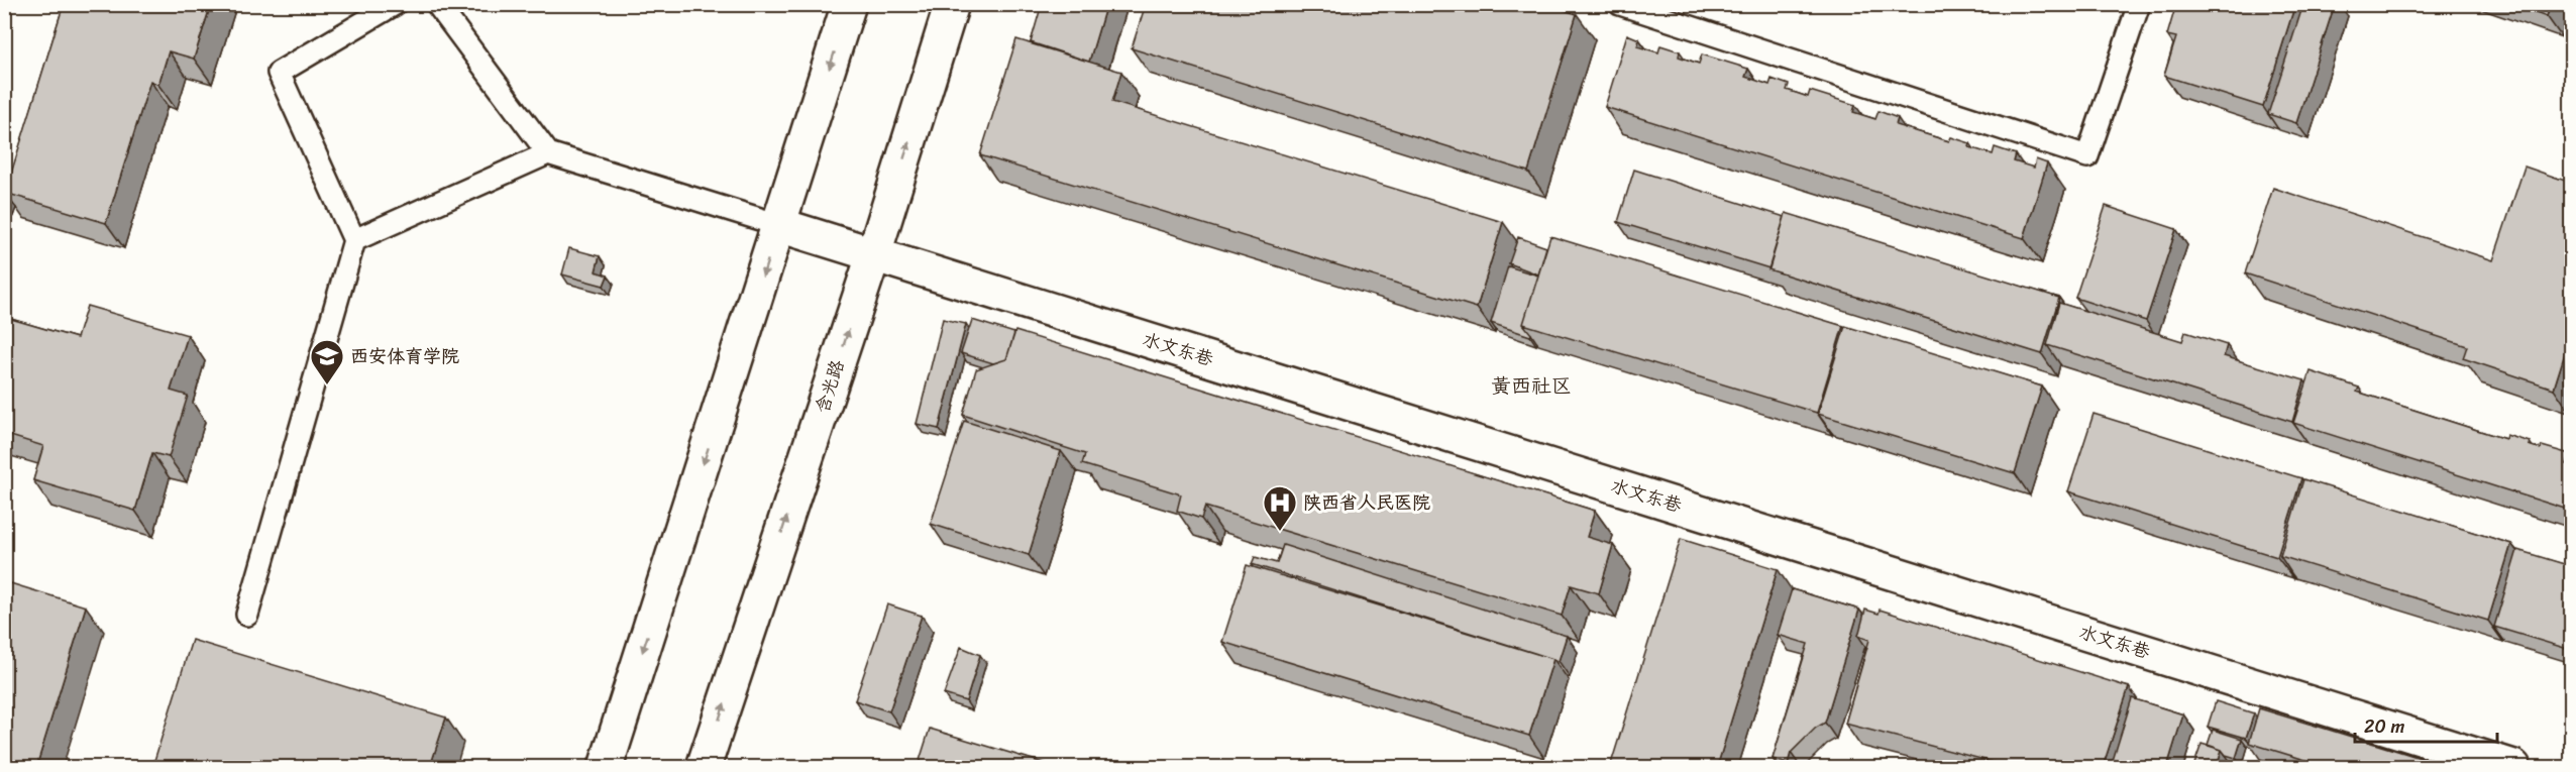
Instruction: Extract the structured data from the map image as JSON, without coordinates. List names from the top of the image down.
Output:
{
  "streets": {
    "street": ["水文东巷", "含光路"]
  },
  "crossings": [
    ["水文东巷", "含光路"]
  ],
  "districts": ["黄西社区"],
  "places": {
    "school or university": ["西安体育学院"],
    "hospital": ["陕西省人民医院"]
  },
  "scale_bar": "20 m"
}
